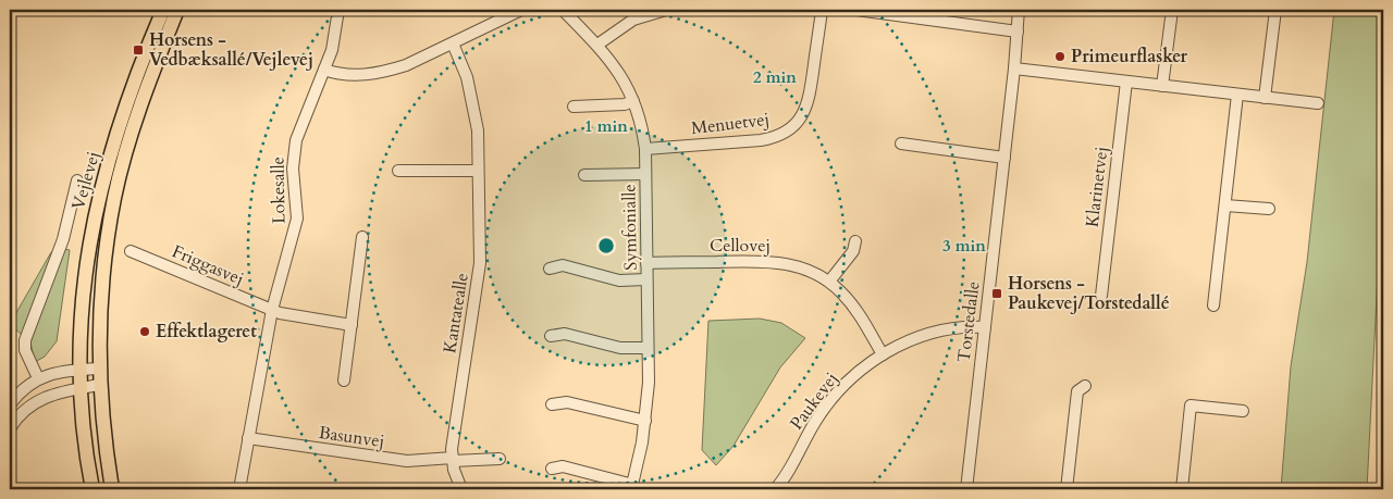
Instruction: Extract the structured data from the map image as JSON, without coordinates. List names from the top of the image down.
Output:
{
  "streets": {
    "main road": ["Vejlevej"],
    "street": [
      "Menuetvej",
      "Klarinetvej",
      "Lokesalle",
      "Symfonialle",
      "Cellovej",
      "Friggasvej",
      "Kantatealle",
      "Torstedalle",
      "Paukevej",
      "Basunvej"
    ]
  },
  "crossings": [
    ["Menuetvej", "Symfonialle"],
    ["Lokesalle", "Friggasvej"],
    ["Lokesalle", "Basunvej"],
    ["Symfonialle", "Cellovej"],
    ["Cellovej", "Paukevej"],
    ["Kantatealle", "Basunvej"],
    ["Torstedalle", "Paukevej"]
  ],
  "places": {
    "transit": ["Horsens - Vedbæksallé/Vejlevej", "Horsens - Paukevej/Torstedallé"],
    "other": ["Primeurflasker", "Effektlageret"]
  },
  "rings": ["2 min", "1 min", "3 min"]
}
